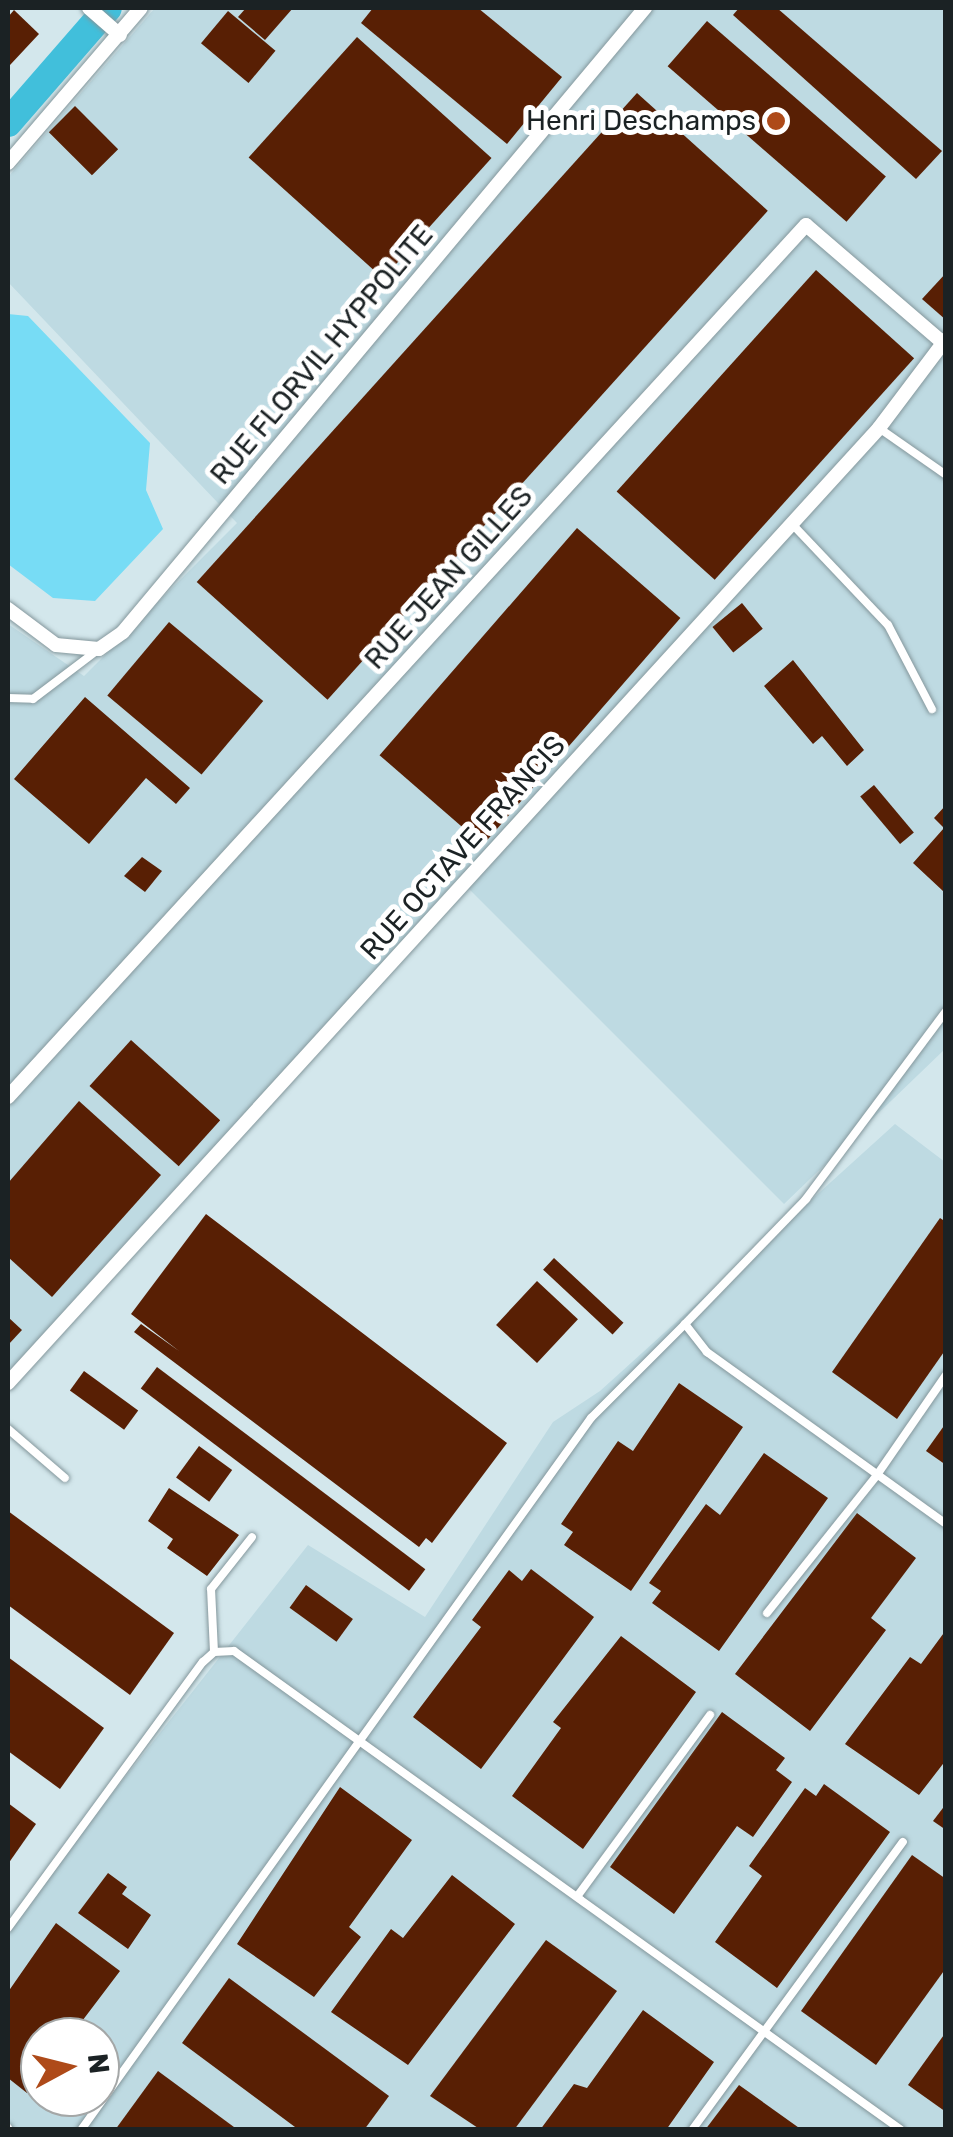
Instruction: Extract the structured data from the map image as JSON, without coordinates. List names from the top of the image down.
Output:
{
  "streets": {
    "street": ["RUE FLORVIL HYPPOLITE", "RUE JEAN GILLES", "RUE OCTAVE FRANCIS"]
  },
  "crossings": [
    ["RUE JEAN GILLES", "RUE OCTAVE FRANCIS"]
  ],
  "places": ["Henri Deschamps"],
  "north": "right"
}
